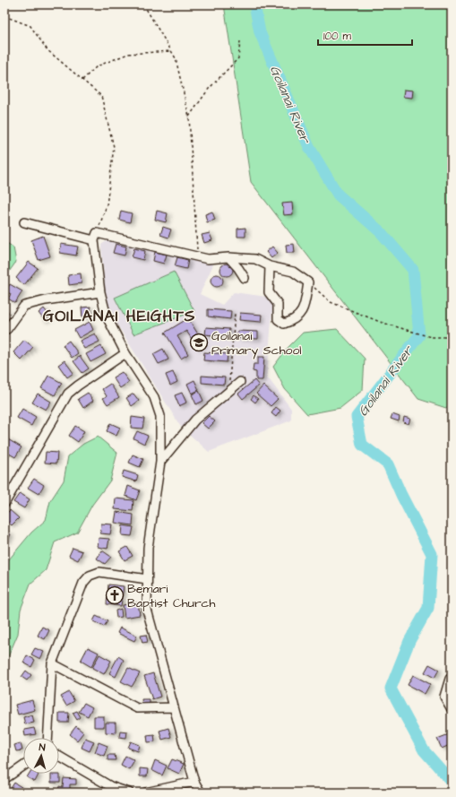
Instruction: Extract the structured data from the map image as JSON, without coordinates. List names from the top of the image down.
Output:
{
  "districts": ["GOILANAI HEIGHTS"],
  "water": ["Goilanai River"],
  "places": {
    "school or university": ["Goilanai Primary School"],
    "church": ["Bemari Baptist Church"]
  },
  "scale_bar": "100 m",
  "north": "top"
}
